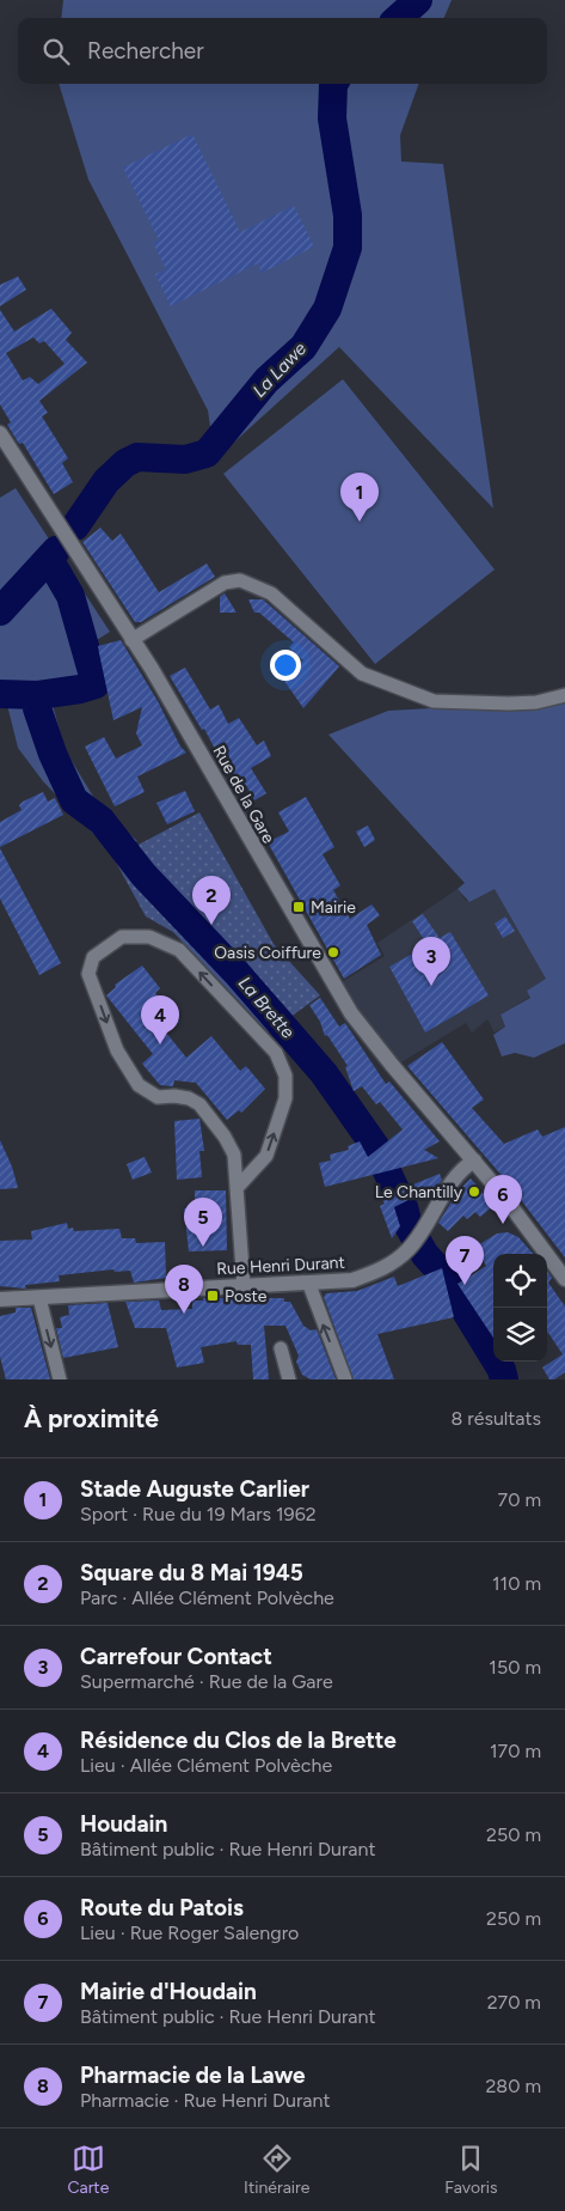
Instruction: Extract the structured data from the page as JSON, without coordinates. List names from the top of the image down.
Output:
{
  "streets": {
    "main road": ["Rue de la Gare", "Rue Henri Durant"]
  },
  "crossings": [
    ["Rue de la Gare", "Rue Henri Durant"]
  ],
  "water": ["La Lawe", "La Brette"],
  "places": {
    "transit": ["Mairie", "Poste"],
    "other": ["Oasis Coiffure", "Le Chantilly"]
  },
  "page": {
    "search": "Rechercher",
    "pins": [
      "1",
      "2",
      "3",
      "4",
      "6",
      "5",
      "7",
      "8"
    ],
    "heading": ["À proximité", "8 résultats"],
    "list": [
      {
        "mark": "1",
        "name": "Stade Auguste Carlier",
        "note": "Sport · Rue du 19 Mars 1962",
        "value": "70 m"
      },
      {
        "mark": "2",
        "name": "Square du 8 Mai 1945",
        "note": "Parc · Allée Clément Polvèche",
        "value": "110 m"
      },
      {
        "mark": "3",
        "name": "Carrefour Contact",
        "note": "Supermarché · Rue de la Gare",
        "value": "150 m"
      },
      {
        "mark": "4",
        "name": "Résidence du Clos de la Brette",
        "note": "Lieu · Allée Clément Polvèche",
        "value": "170 m"
      },
      {
        "mark": "5",
        "name": "Houdain",
        "note": "Bâtiment public · Rue Henri Durant",
        "value": "250 m"
      },
      {
        "mark": "6",
        "name": "Route du Patois",
        "note": "Lieu · Rue Roger Salengro",
        "value": "250 m"
      },
      {
        "mark": "7",
        "name": "Mairie d'Houdain",
        "note": "Bâtiment public · Rue Henri Durant",
        "value": "270 m"
      },
      {
        "mark": "8",
        "name": "Pharmacie de la Lawe",
        "note": "Pharmacie · Rue Henri Durant",
        "value": "280 m"
      }
    ],
    "nav": ["Carte", "Itinéraire", "Favoris"]
  }
}
